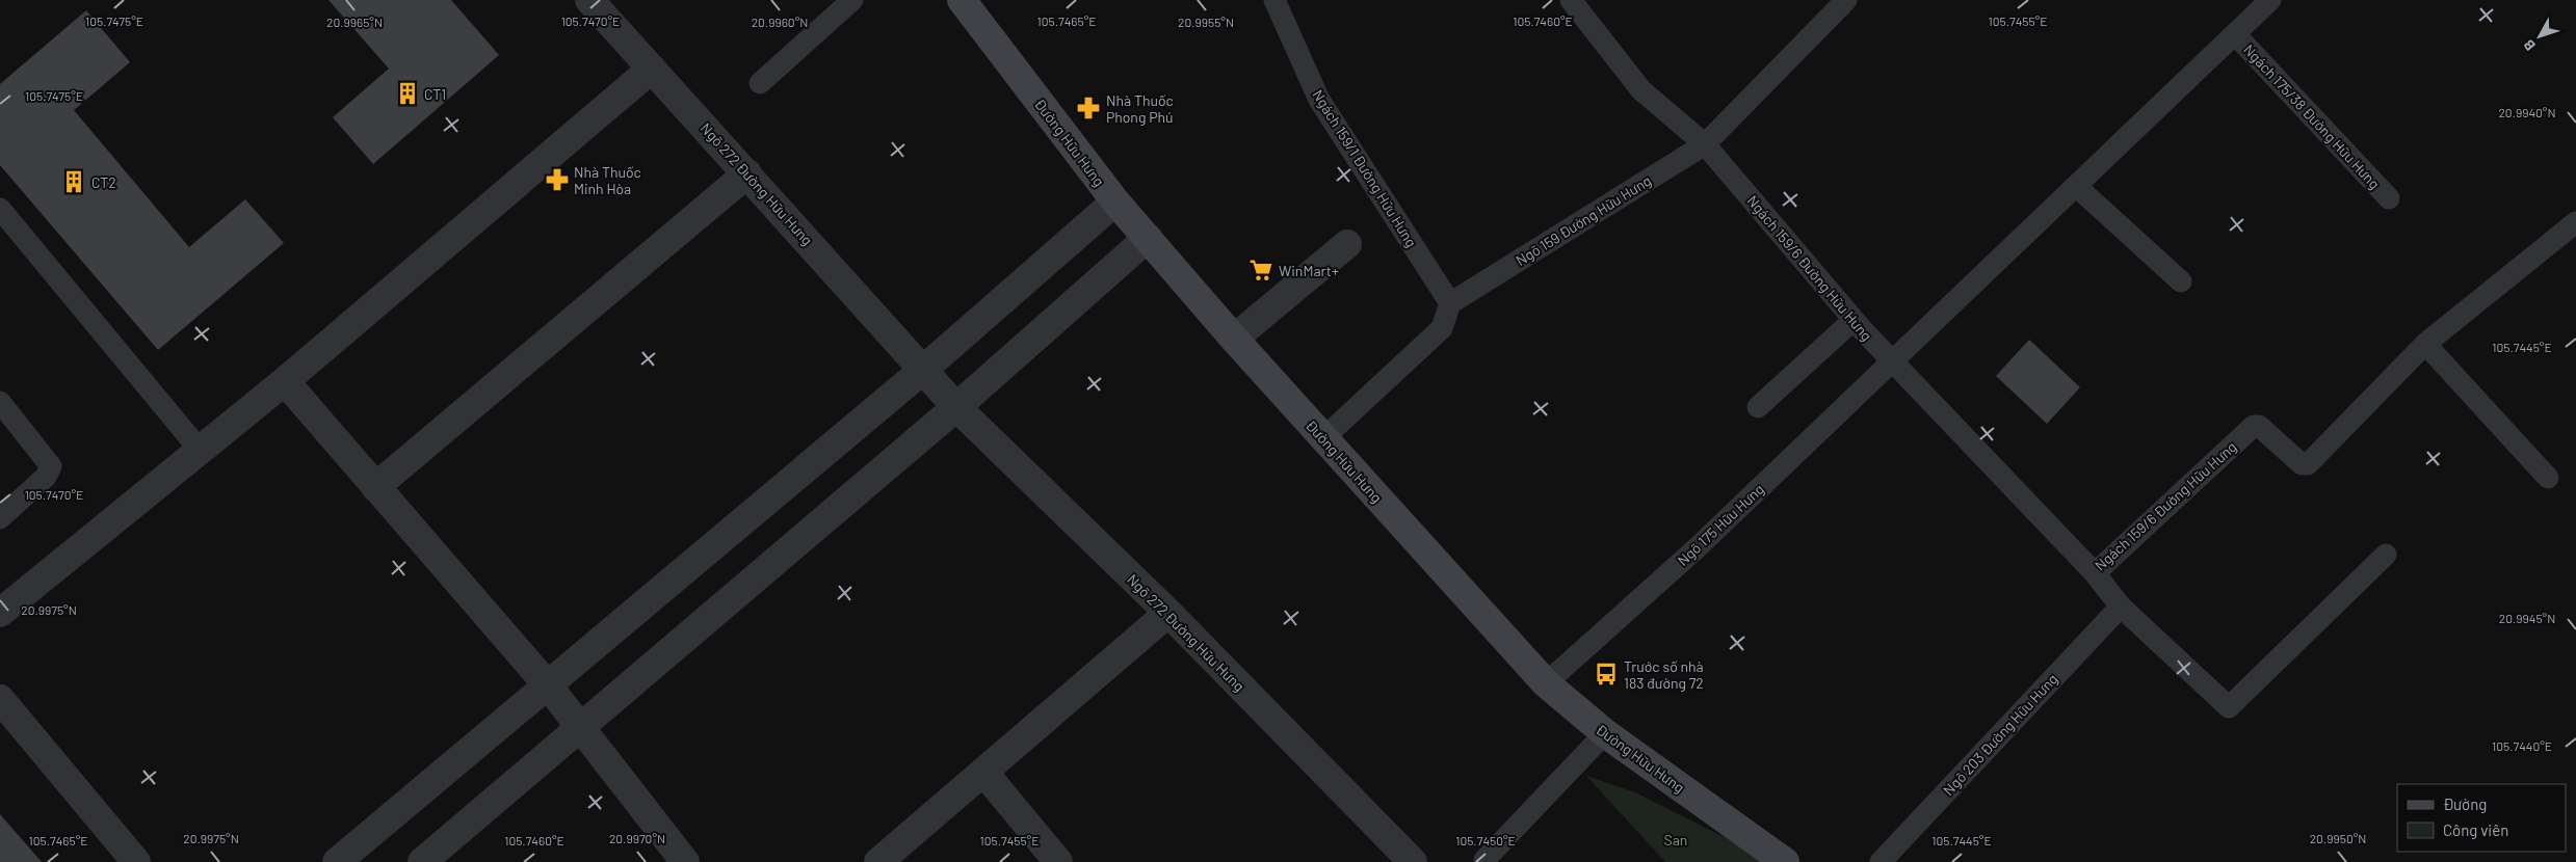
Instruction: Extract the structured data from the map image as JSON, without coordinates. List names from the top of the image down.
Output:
{
  "streets": {
    "main road": ["Đường Hữu Hưng"],
    "street": ["Ngõ 272 Đường Hữu Hưng"],
    "lane": [
      "Ngách 175/38 Đường Hữu Hưng",
      "Ngách 159/1 Đường Hữu Hưng",
      "Ngõ 159 Đường Hữu Hưng",
      "Ngách 159/6 Đường Hữu Hưng",
      "Ngõ 175 Hữu Hưng",
      "Ngõ 203 Đường Hữu Hưng"
    ]
  },
  "crossings": [
    ["Ngách 175/38 Đường Hữu Hưng", "Ngõ 175 Hữu Hưng"],
    ["Đường Hữu Hưng", "Ngõ 175 Hữu Hưng"],
    ["Ngách 159/1 Đường Hữu Hưng", "Ngõ 159 Đường Hữu Hưng"],
    ["Ngõ 159 Đường Hữu Hưng", "Ngách 159/6 Đường Hữu Hưng"],
    ["Ngách 159/6 Đường Hữu Hưng", "Ngõ 175 Hữu Hưng"]
  ],
  "parks": ["San"],
  "places": {
    "building": ["CT1", "CT2"],
    "pharmacy": ["Nhà Thuốc Phong Phú", "Nhà Thuốc Minh Hòa"],
    "supermarket": ["WinMart+"],
    "bus stop": ["Trước số nhà 183 đường 72"]
  },
  "legend": ["Đường", "Công viên"],
  "north": "bottom left",
  "coordinates": [
    "105.7475°E",
    "105.7470°E",
    "105.7465°E",
    "105.7460°E",
    "105.7455°E",
    "20.9965°N",
    "20.9960°N",
    "20.9955°N",
    "20.9940°N",
    "105.7445°E",
    "20.9975°N",
    "20.9945°N",
    "105.7440°E",
    "20.9970°N",
    "20.9950°N",
    "105.7450°E"
  ]
}
